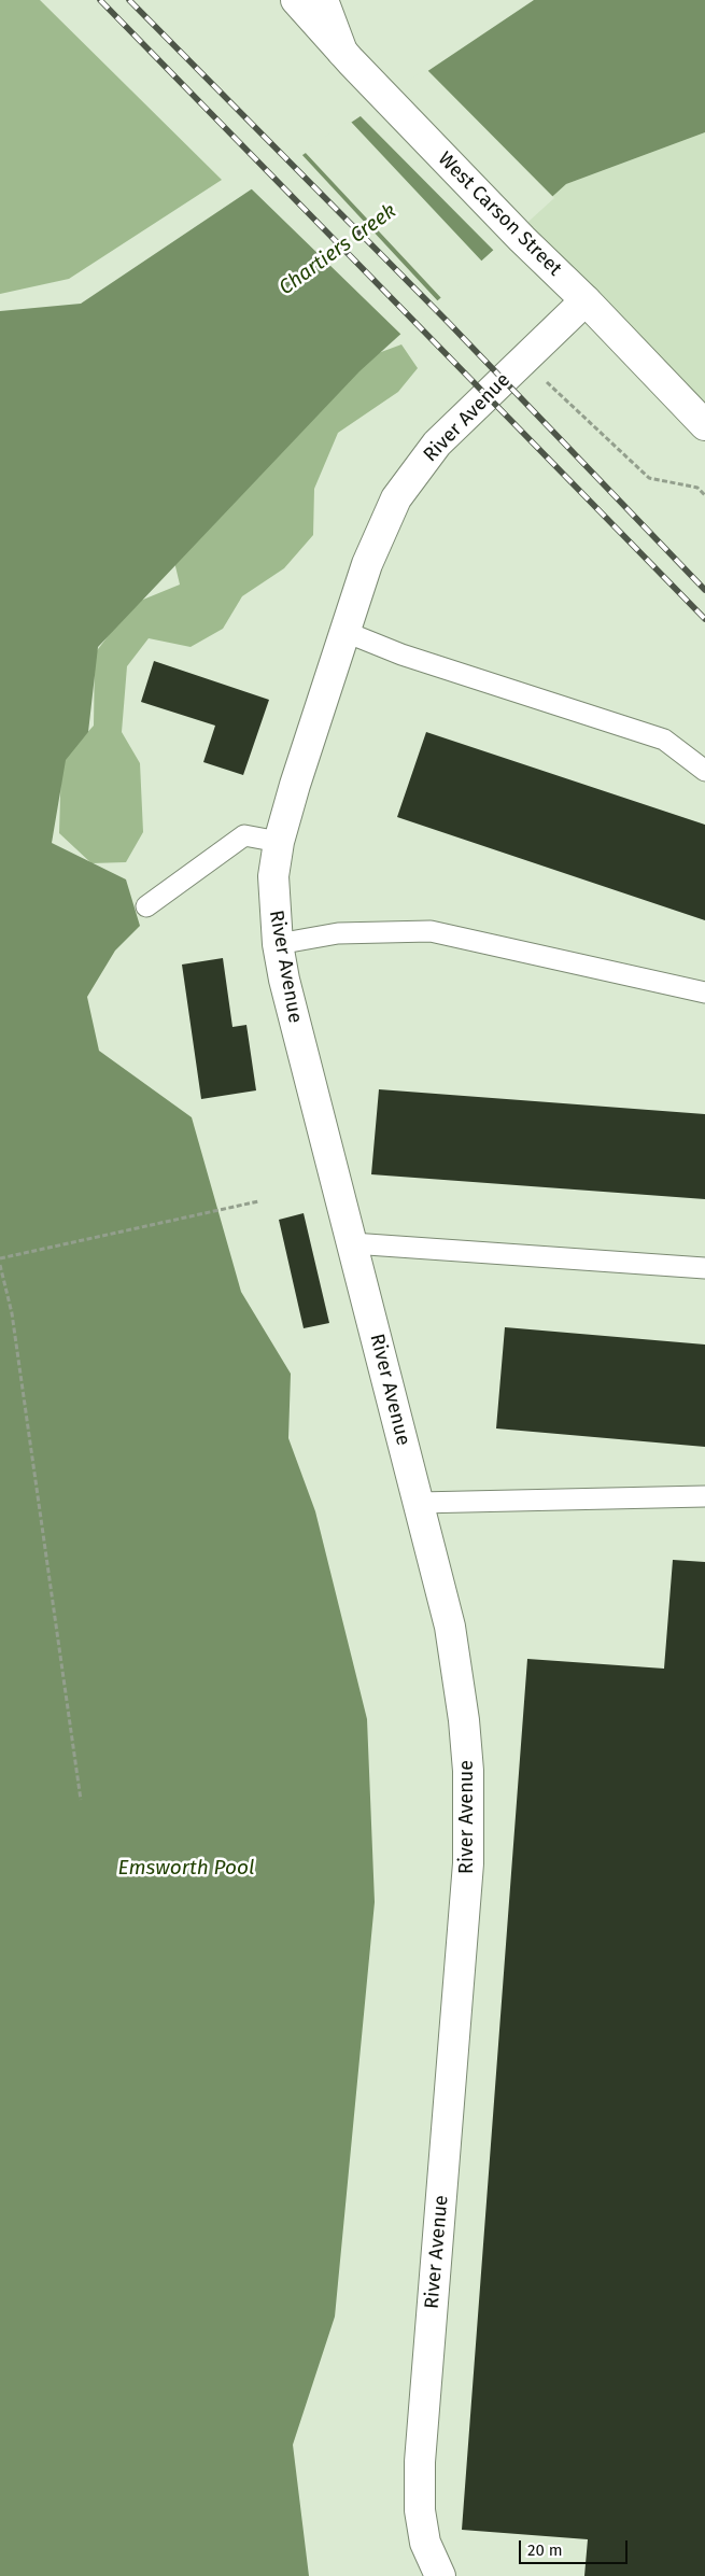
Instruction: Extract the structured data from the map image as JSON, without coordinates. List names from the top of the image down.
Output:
{
  "streets": {
    "street": ["West Carson Street", "River Avenue"]
  },
  "crossings": [
    ["West Carson Street", "River Avenue"]
  ],
  "water": ["Chartiers Creek", "Emsworth Pool"],
  "scale_bar": "20 m"
}
